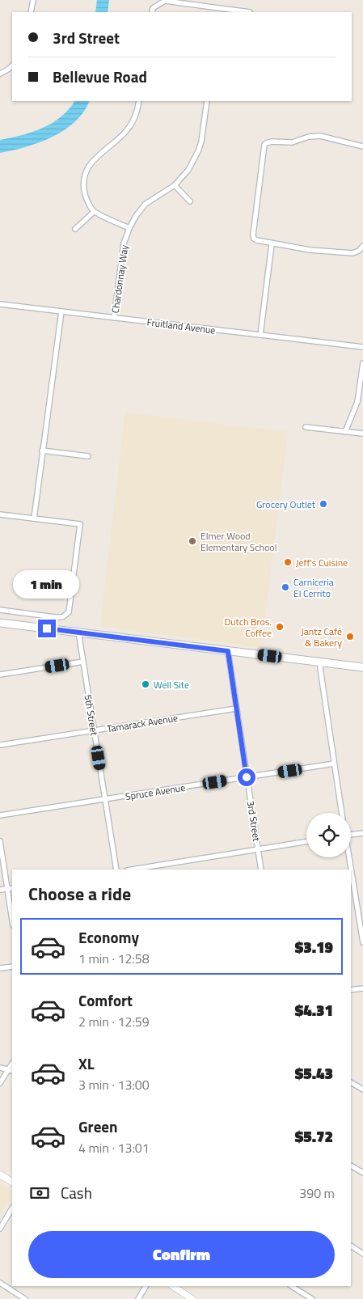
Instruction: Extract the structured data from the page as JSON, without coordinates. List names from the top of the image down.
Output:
{
  "streets": {
    "street": [
      "Chardonnay Way",
      "Fruitland Avenue",
      "5th Street",
      "Tamarack Avenue",
      "Spruce Avenue",
      "3rd Street"
    ]
  },
  "crossings": [
    ["Chardonnay Way", "Fruitland Avenue"],
    ["5th Street", "Tamarack Avenue"],
    ["5th Street", "Spruce Avenue"],
    ["Tamarack Avenue", "3rd Street"],
    ["Spruce Avenue", "3rd Street"]
  ],
  "places": [
    "Grocery Outlet",
    "Elmer Wood Elementary School",
    "Jeff's Cuisine",
    "Carniceria El Cerrito",
    "Dutch Bros. Coffee",
    "Jantz Café & Bakery",
    "Well Site"
  ],
  "page": {
    "banner": ["3rd Street", "Bellevue Road"],
    "bubble": "1 min",
    "heading": "Choose a ride",
    "list": [
      {
        "name": "Economy",
        "note": "1 min · 12:58",
        "value": "$3.19"
      },
      {
        "name": "Comfort",
        "note": "2 min · 12:59",
        "value": "$4.31"
      },
      {
        "name": "XL",
        "note": "3 min · 13:00",
        "value": "$5.43"
      },
      {
        "name": "Green",
        "note": "4 min · 13:01",
        "value": "$5.72"
      }
    ],
    "pay": ["Cash", "390 m"],
    "buttons": "Confirm"
  }
}
